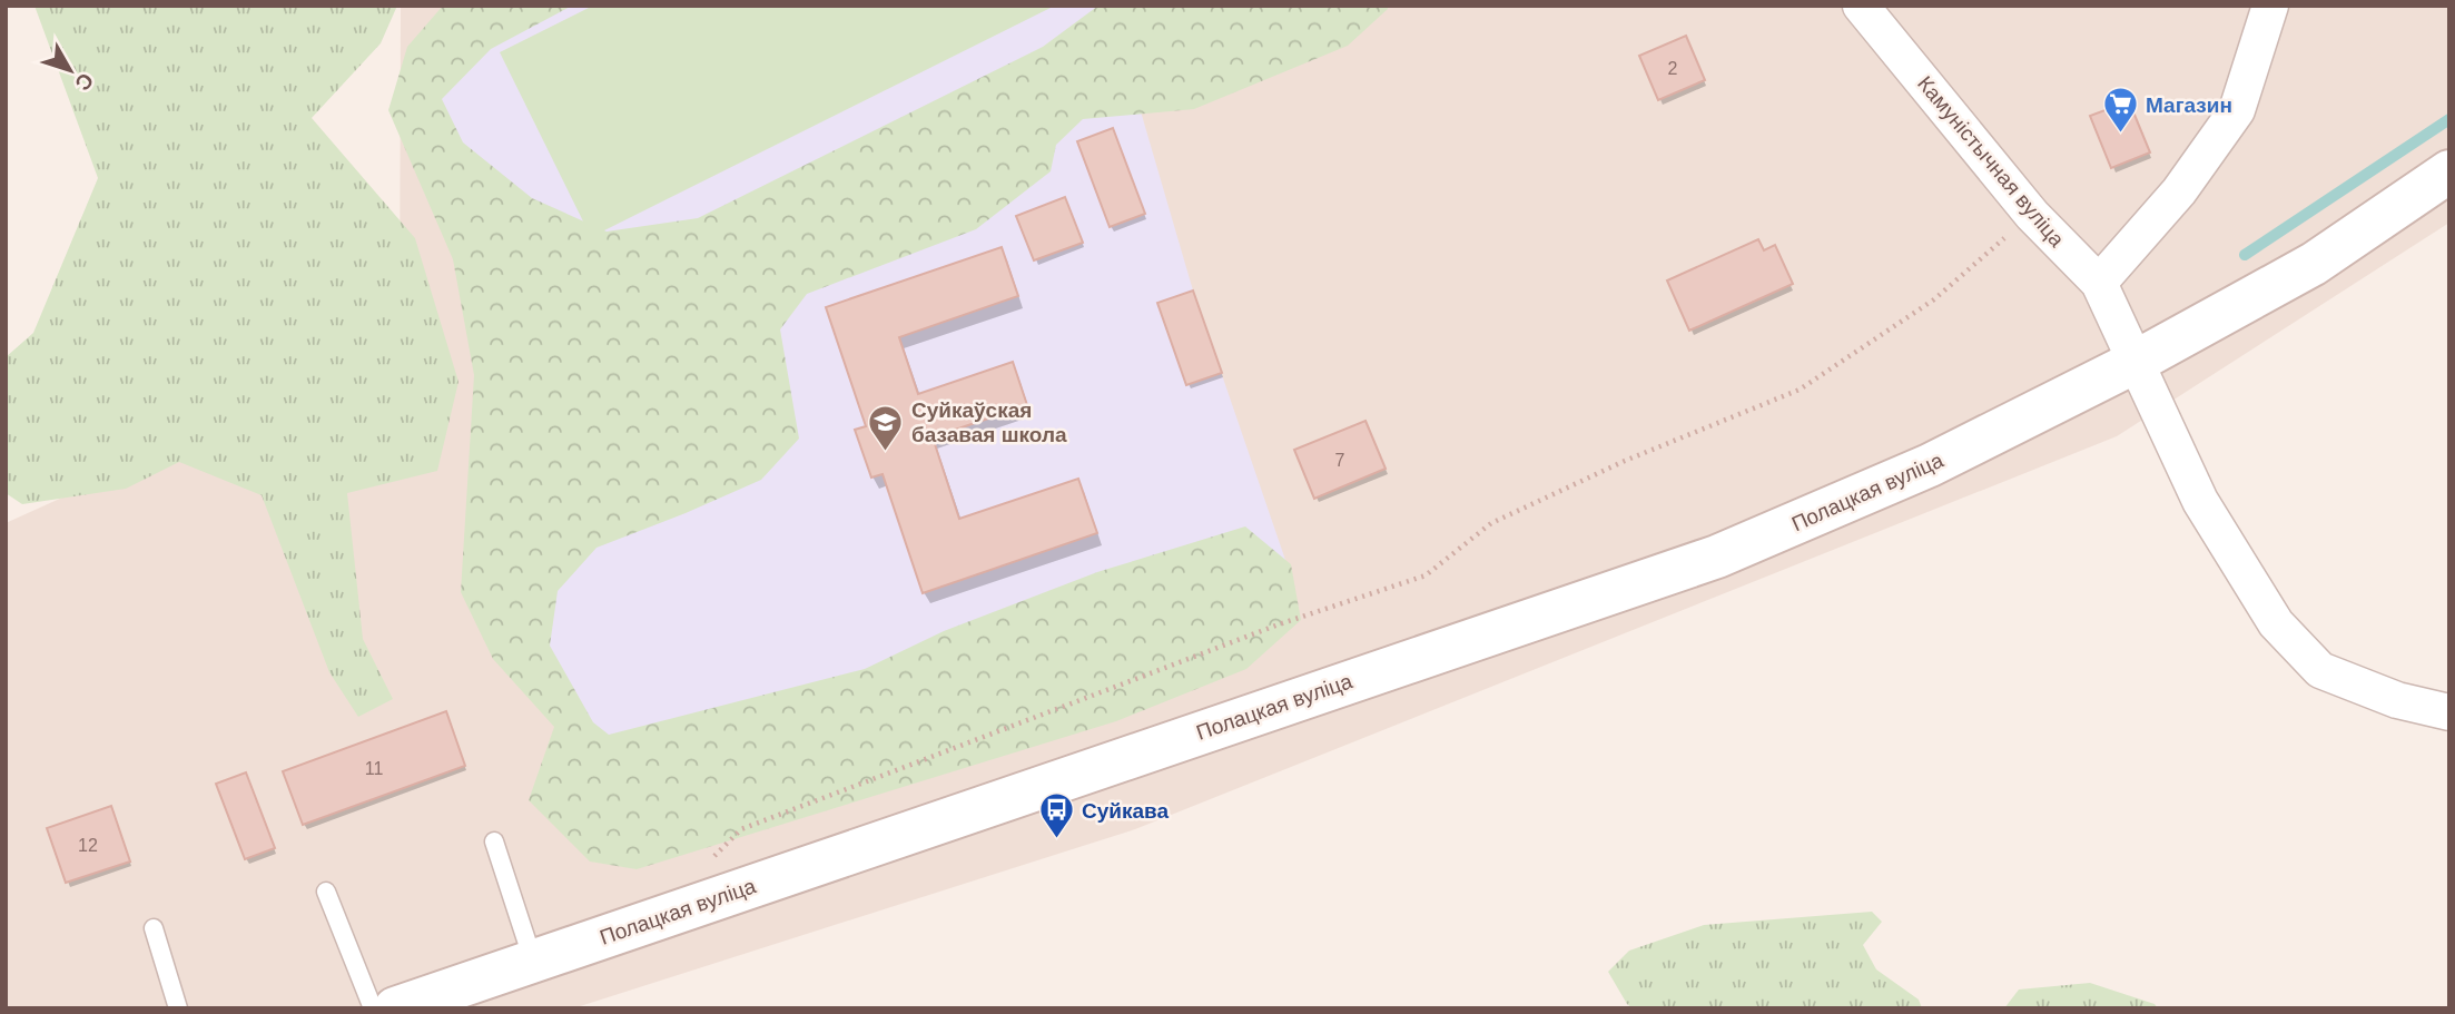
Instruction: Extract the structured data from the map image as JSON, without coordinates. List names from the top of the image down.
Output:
{
  "streets": {
    "main road": ["Полацкая вуліца"],
    "street": ["Камуністычная вуліца"]
  },
  "crossings": [
    ["Камуністычная вуліца", "Полацкая вуліца"]
  ],
  "places": {
    "supermarket": ["Магазин"],
    "school or university": ["Суйкаўская базавая школа"],
    "bus stop": ["Суйкава"]
  },
  "house_numbers": [
    "2",
    "7",
    "11",
    "12"
  ],
  "north": "bottom right"
}
